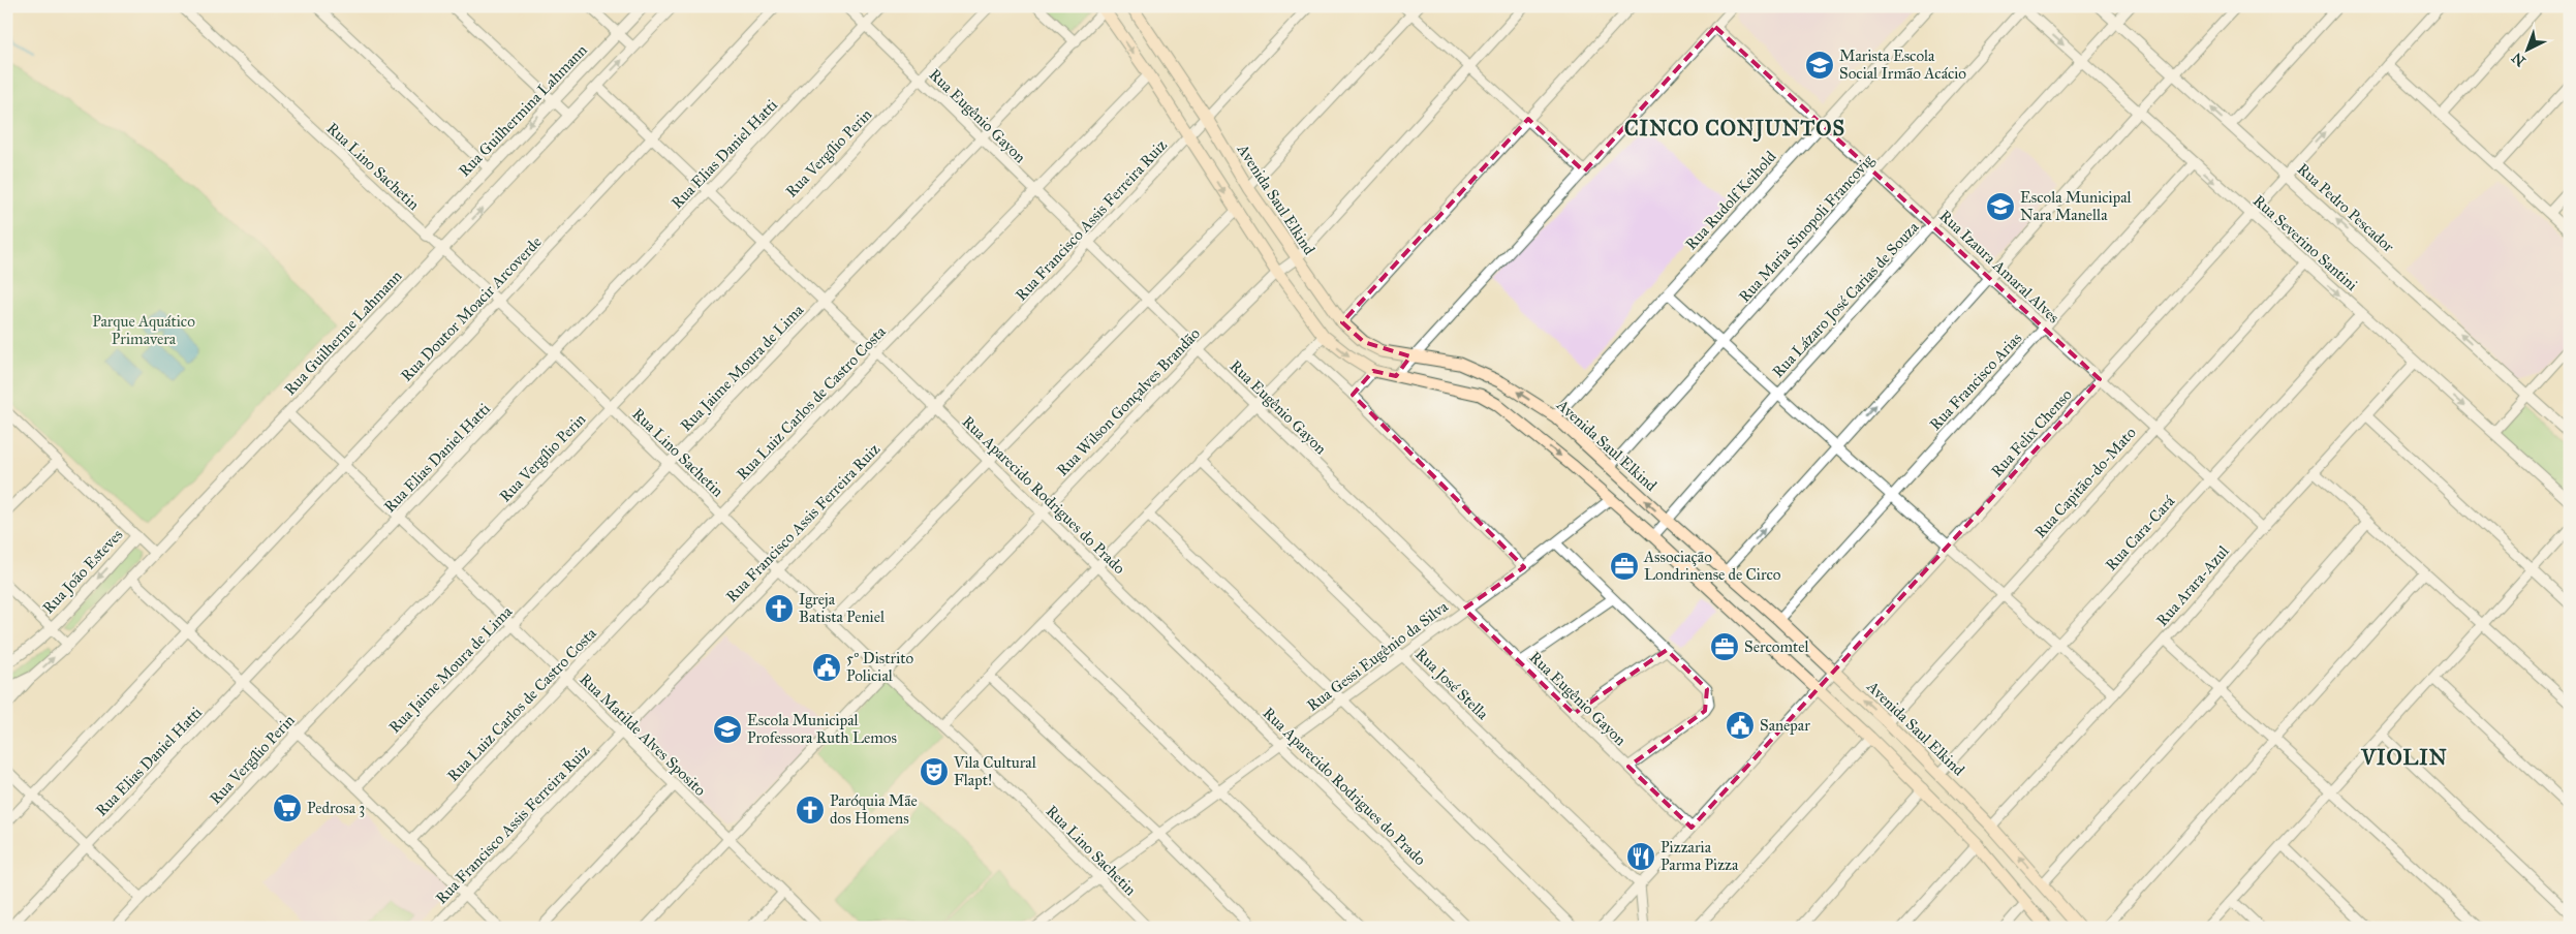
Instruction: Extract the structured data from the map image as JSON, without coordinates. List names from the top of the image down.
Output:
{
  "streets": {
    "main road": ["Avenida Saul Elkind"],
    "street": [
      "Rua Guilhermina Lahmann",
      "Rua Eugênio Gayon",
      "Rua Vergílio Perin",
      "Rua Elias Daniel Hatti",
      "Rua Lino Sachetin",
      "Rua Rudolf Keihold",
      "Rua Pedro Pescador",
      "Rua Francisco Assis Ferreira Ruiz",
      "Rua Maria Sinopoli Francovig",
      "Rua Severino Santini",
      "Rua Izaura Amaral Alves",
      "Rua Lázaro José Carias de Souza",
      "Rua Doutor Moacir Arcoverde",
      "Rua Guilherme Lahmann",
      "Rua Jaime Moura de Lima",
      "Rua Francisco Arias",
      "Rua Wilson Gonçalves Brandão",
      "Rua Luiz Carlos de Castro Costa",
      "Rua Felix Chenso",
      "Rua Capitão-do-Mato",
      "Rua Aparecido Rodrigues do Prado",
      "Rua Cara-Cará",
      "Rua João Esteves",
      "Rua Arara-Azul",
      "Rua Gessi Eugênio da Silva",
      "Rua José Stella",
      "Rua Matilde Alves Sposito"
    ]
  },
  "crossings": [
    ["Rua Guilhermina Lahmann", "Rua Lino Sachetin"],
    ["Rua Eugênio Gayon", "Rua Vergílio Perin"],
    ["Rua Eugênio Gayon", "Rua Elias Daniel Hatti"],
    ["Rua Eugênio Gayon", "Rua Francisco Assis Ferreira Ruiz"],
    ["Rua Eugênio Gayon", "Rua Jaime Moura de Lima"],
    ["Rua Eugênio Gayon", "Rua Wilson Gonçalves Brandão"],
    ["Rua Eugênio Gayon", "Rua Luiz Carlos de Castro Costa"],
    ["Rua Eugênio Gayon", "Rua Felix Chenso"],
    ["Rua Eugênio Gayon", "Rua Gessi Eugênio da Silva"],
    ["Rua Vergílio Perin", "Rua Lino Sachetin"],
    ["Rua Vergílio Perin", "Rua Aparecido Rodrigues do Prado"],
    ["Rua Vergílio Perin", "Rua Matilde Alves Sposito"],
    ["Rua Elias Daniel Hatti", "Rua Lino Sachetin"],
    ["Rua Elias Daniel Hatti", "Rua Aparecido Rodrigues do Prado"],
    ["Rua Elias Daniel Hatti", "Rua Matilde Alves Sposito"],
    ["Rua Lino Sachetin", "Rua Francisco Assis Ferreira Ruiz"],
    ["Rua Lino Sachetin", "Rua Doutor Moacir Arcoverde"],
    ["Rua Lino Sachetin", "Rua Guilherme Lahmann"],
    ["Rua Lino Sachetin", "Rua Jaime Moura de Lima"],
    ["Rua Lino Sachetin", "Rua Wilson Gonçalves Brandão"],
    ["Rua Lino Sachetin", "Rua Luiz Carlos de Castro Costa"],
    ["Rua Lino Sachetin", "Rua Gessi Eugênio da Silva"],
    ["Avenida Saul Elkind", "Rua Rudolf Keihold"],
    ["Avenida Saul Elkind", "Rua Francisco Assis Ferreira Ruiz"],
    ["Avenida Saul Elkind", "Rua Maria Sinopoli Francovig"],
    ["Avenida Saul Elkind", "Rua Lázaro José Carias de Souza"],
    ["Avenida Saul Elkind", "Rua Francisco Arias"],
    ["Avenida Saul Elkind", "Rua Wilson Gonçalves Brandão"],
    ["Avenida Saul Elkind", "Rua Felix Chenso"],
    ["Avenida Saul Elkind", "Rua Capitão-do-Mato"],
    ["Avenida Saul Elkind", "Rua Cara-Cará"],
    ["Avenida Saul Elkind", "Rua Arara-Azul"],
    ["Rua Rudolf Keihold", "Rua Izaura Amaral Alves"],
    ["Rua Pedro Pescador", "Rua Lázaro José Carias de Souza"],
    ["Rua Pedro Pescador", "Rua Felix Chenso"],
    ["Rua Francisco Assis Ferreira Ruiz", "Rua Aparecido Rodrigues do Prado"],
    ["Rua Francisco Assis Ferreira Ruiz", "Rua Matilde Alves Sposito"],
    ["Rua Maria Sinopoli Francovig", "Rua Severino Santini"],
    ["Rua Maria Sinopoli Francovig", "Rua Izaura Amaral Alves"],
    ["Rua Severino Santini", "Rua Lázaro José Carias de Souza"],
    ["Rua Severino Santini", "Rua Francisco Arias"],
    ["Rua Severino Santini", "Rua Felix Chenso"],
    ["Rua Severino Santini", "Rua Capitão-do-Mato"],
    ["Rua Severino Santini", "Rua Cara-Cará"],
    ["Rua Severino Santini", "Rua Arara-Azul"],
    ["Rua Izaura Amaral Alves", "Rua Lázaro José Carias de Souza"],
    ["Rua Izaura Amaral Alves", "Rua Francisco Arias"],
    ["Rua Izaura Amaral Alves", "Rua Felix Chenso"],
    ["Rua Izaura Amaral Alves", "Rua Capitão-do-Mato"],
    ["Rua Izaura Amaral Alves", "Rua Cara-Cará"],
    ["Rua Izaura Amaral Alves", "Rua Arara-Azul"],
    ["Rua Doutor Moacir Arcoverde", "Rua Aparecido Rodrigues do Prado"],
    ["Rua Doutor Moacir Arcoverde", "Rua Matilde Alves Sposito"],
    ["Rua Guilherme Lahmann", "Rua Aparecido Rodrigues do Prado"],
    ["Rua Guilherme Lahmann", "Rua Matilde Alves Sposito"],
    ["Rua Jaime Moura de Lima", "Rua Aparecido Rodrigues do Prado"],
    ["Rua Jaime Moura de Lima", "Rua Matilde Alves Sposito"],
    ["Rua Wilson Gonçalves Brandão", "Rua Aparecido Rodrigues do Prado"],
    ["Rua Wilson Gonçalves Brandão", "Rua Matilde Alves Sposito"],
    ["Rua Luiz Carlos de Castro Costa", "Rua Aparecido Rodrigues do Prado"],
    ["Rua Luiz Carlos de Castro Costa", "Rua Matilde Alves Sposito"],
    ["Rua Felix Chenso", "Rua José Stella"],
    ["Rua Aparecido Rodrigues do Prado", "Rua Gessi Eugênio da Silva"],
    ["Rua Gessi Eugênio da Silva", "Rua José Stella"]
  ],
  "one_way": ["Rua Pedro Pescador", "Rua João Esteves"],
  "districts": ["CINCO CONJUNTOS", "VIOLIN"],
  "parks": ["Parque Aquático Primavera"],
  "places": {
    "school or university": ["Marista Escola Social Irmão Acácio", "Escola Municipal Nara Manella", "Escola Municipal Professora Ruth Lemos"],
    "office": ["Associação Londrinense de Circo", "Sercomtel"],
    "church": ["Igreja Batista Peniel", "Paróquia Mãe dos Homens"],
    "public building": ["5º Distrito Policial", "Sanepar"],
    "theatre": ["Vila Cultural Flapt!"],
    "supermarket": ["Pedrosa 3"],
    "restaurant": ["Pizzaria Parma Pizza"]
  },
  "north": "bottom left"
}
